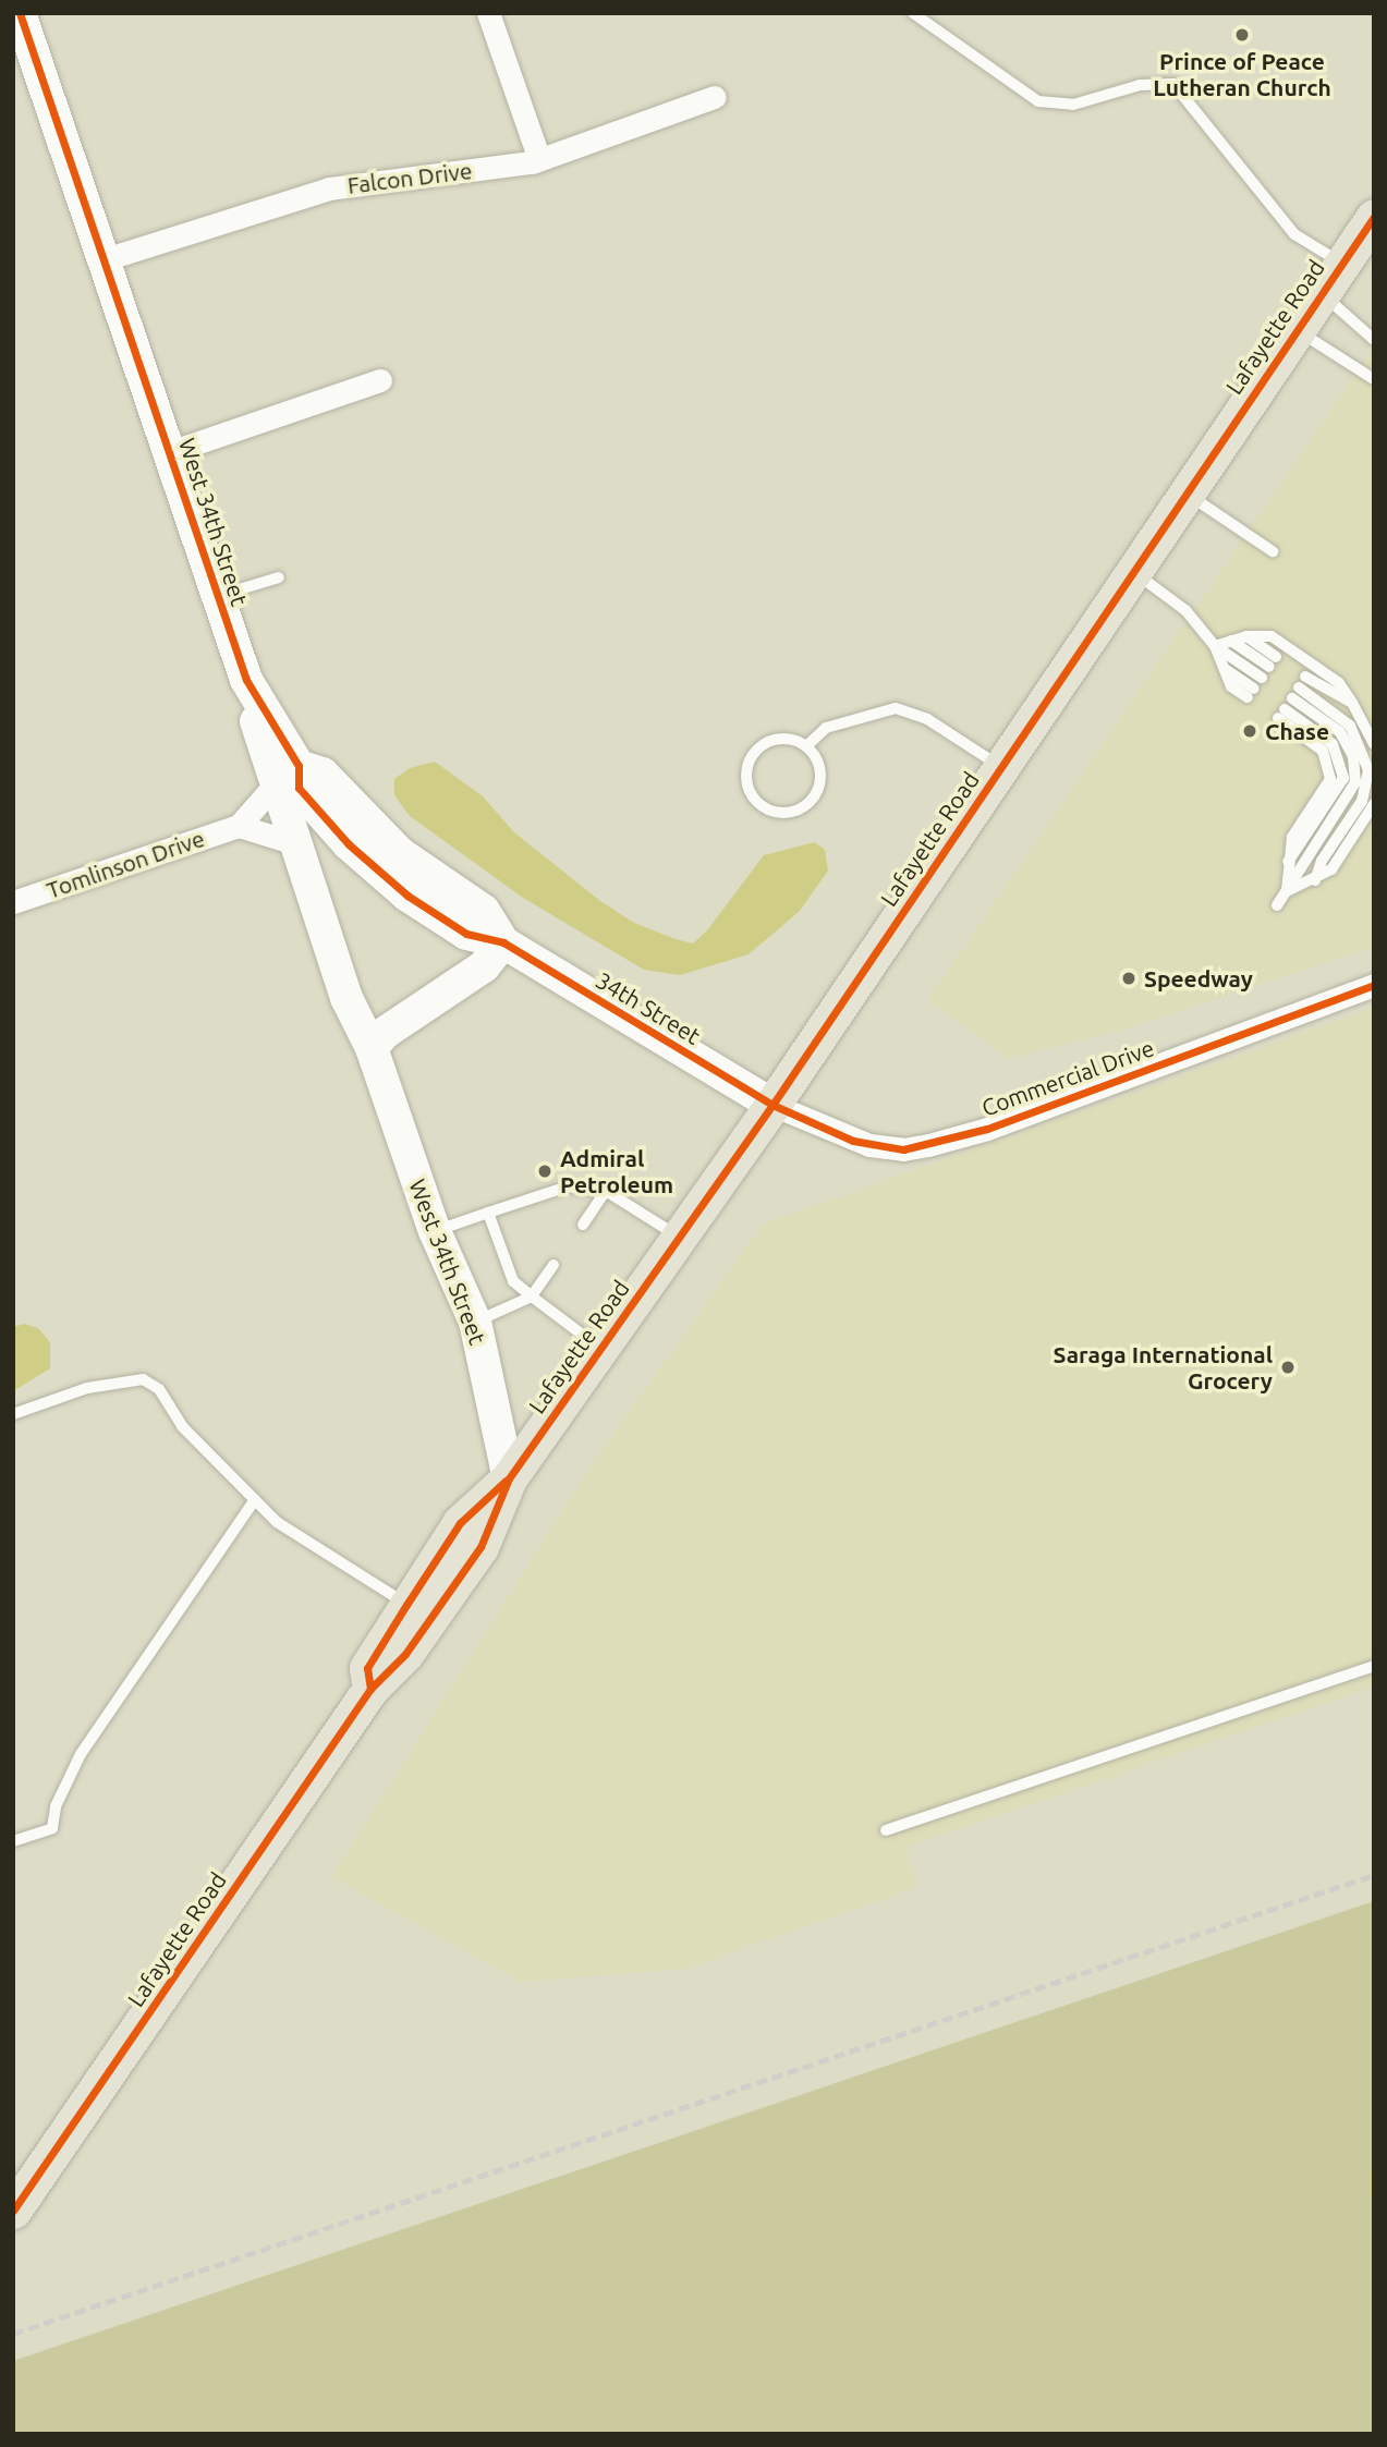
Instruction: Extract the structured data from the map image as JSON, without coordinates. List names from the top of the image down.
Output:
{
  "streets": {
    "main road": ["Lafayette Road"],
    "street": [
      "Falcon Drive",
      "West 34th Street",
      "Tomlinson Drive",
      "34th Street",
      "Commercial Drive"
    ]
  },
  "crossings": [
    ["Falcon Drive", "West 34th Street"],
    ["Lafayette Road", "West 34th Street"],
    ["Lafayette Road", "34th Street"],
    ["Lafayette Road", "Commercial Drive"],
    ["34th Street", "Commercial Drive"]
  ],
  "places": [
    "Prince of Peace Lutheran Church",
    "Chase",
    "Speedway",
    "Admiral Petroleum",
    "Saraga International Grocery"
  ]
}
